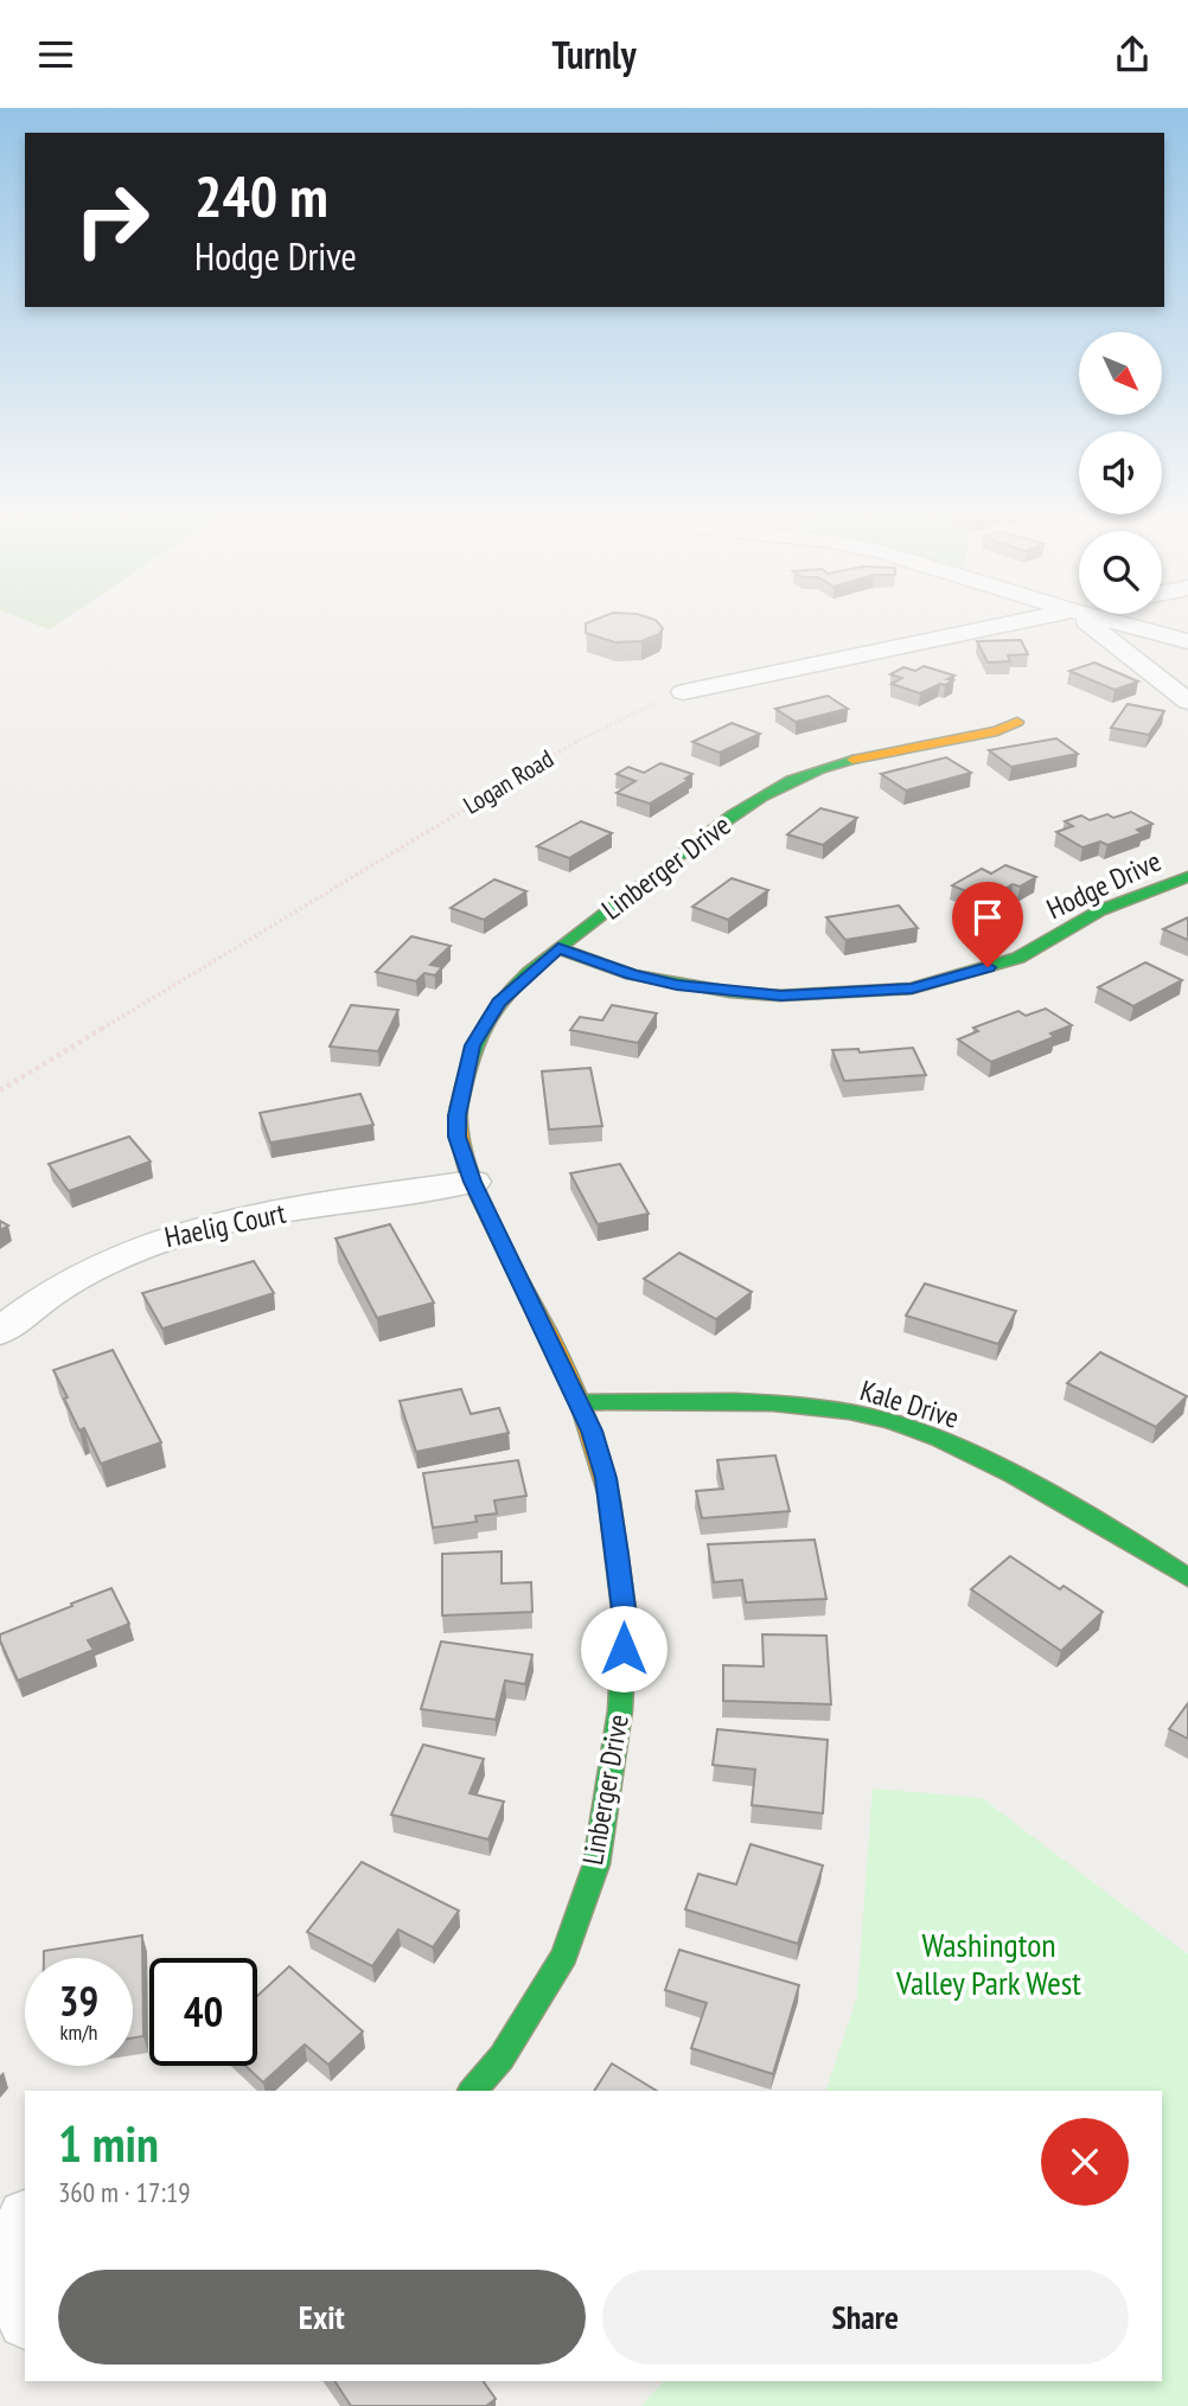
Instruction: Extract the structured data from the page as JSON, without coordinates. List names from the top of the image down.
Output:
{
  "streets": {
    "street": [
      "Linberger Drive",
      "Hodge Drive",
      "Haelig Court",
      "Kale Drive"
    ],
    "path": ["Logan Road"]
  },
  "crossings": [
    ["Linberger Drive", "Hodge Drive"],
    ["Linberger Drive", "Haelig Court"],
    ["Linberger Drive", "Kale Drive"]
  ],
  "parks": ["Washington Valley Park West"],
  "north": "bottom right",
  "page": {
    "header": "Turnly",
    "turn": ["240 m", "Hodge Drive"],
    "speed": "39 km/h",
    "limit": "40",
    "heading": ["1 min", "360 m · 17:19"],
    "buttons": ["Exit", "Share"]
  }
}
